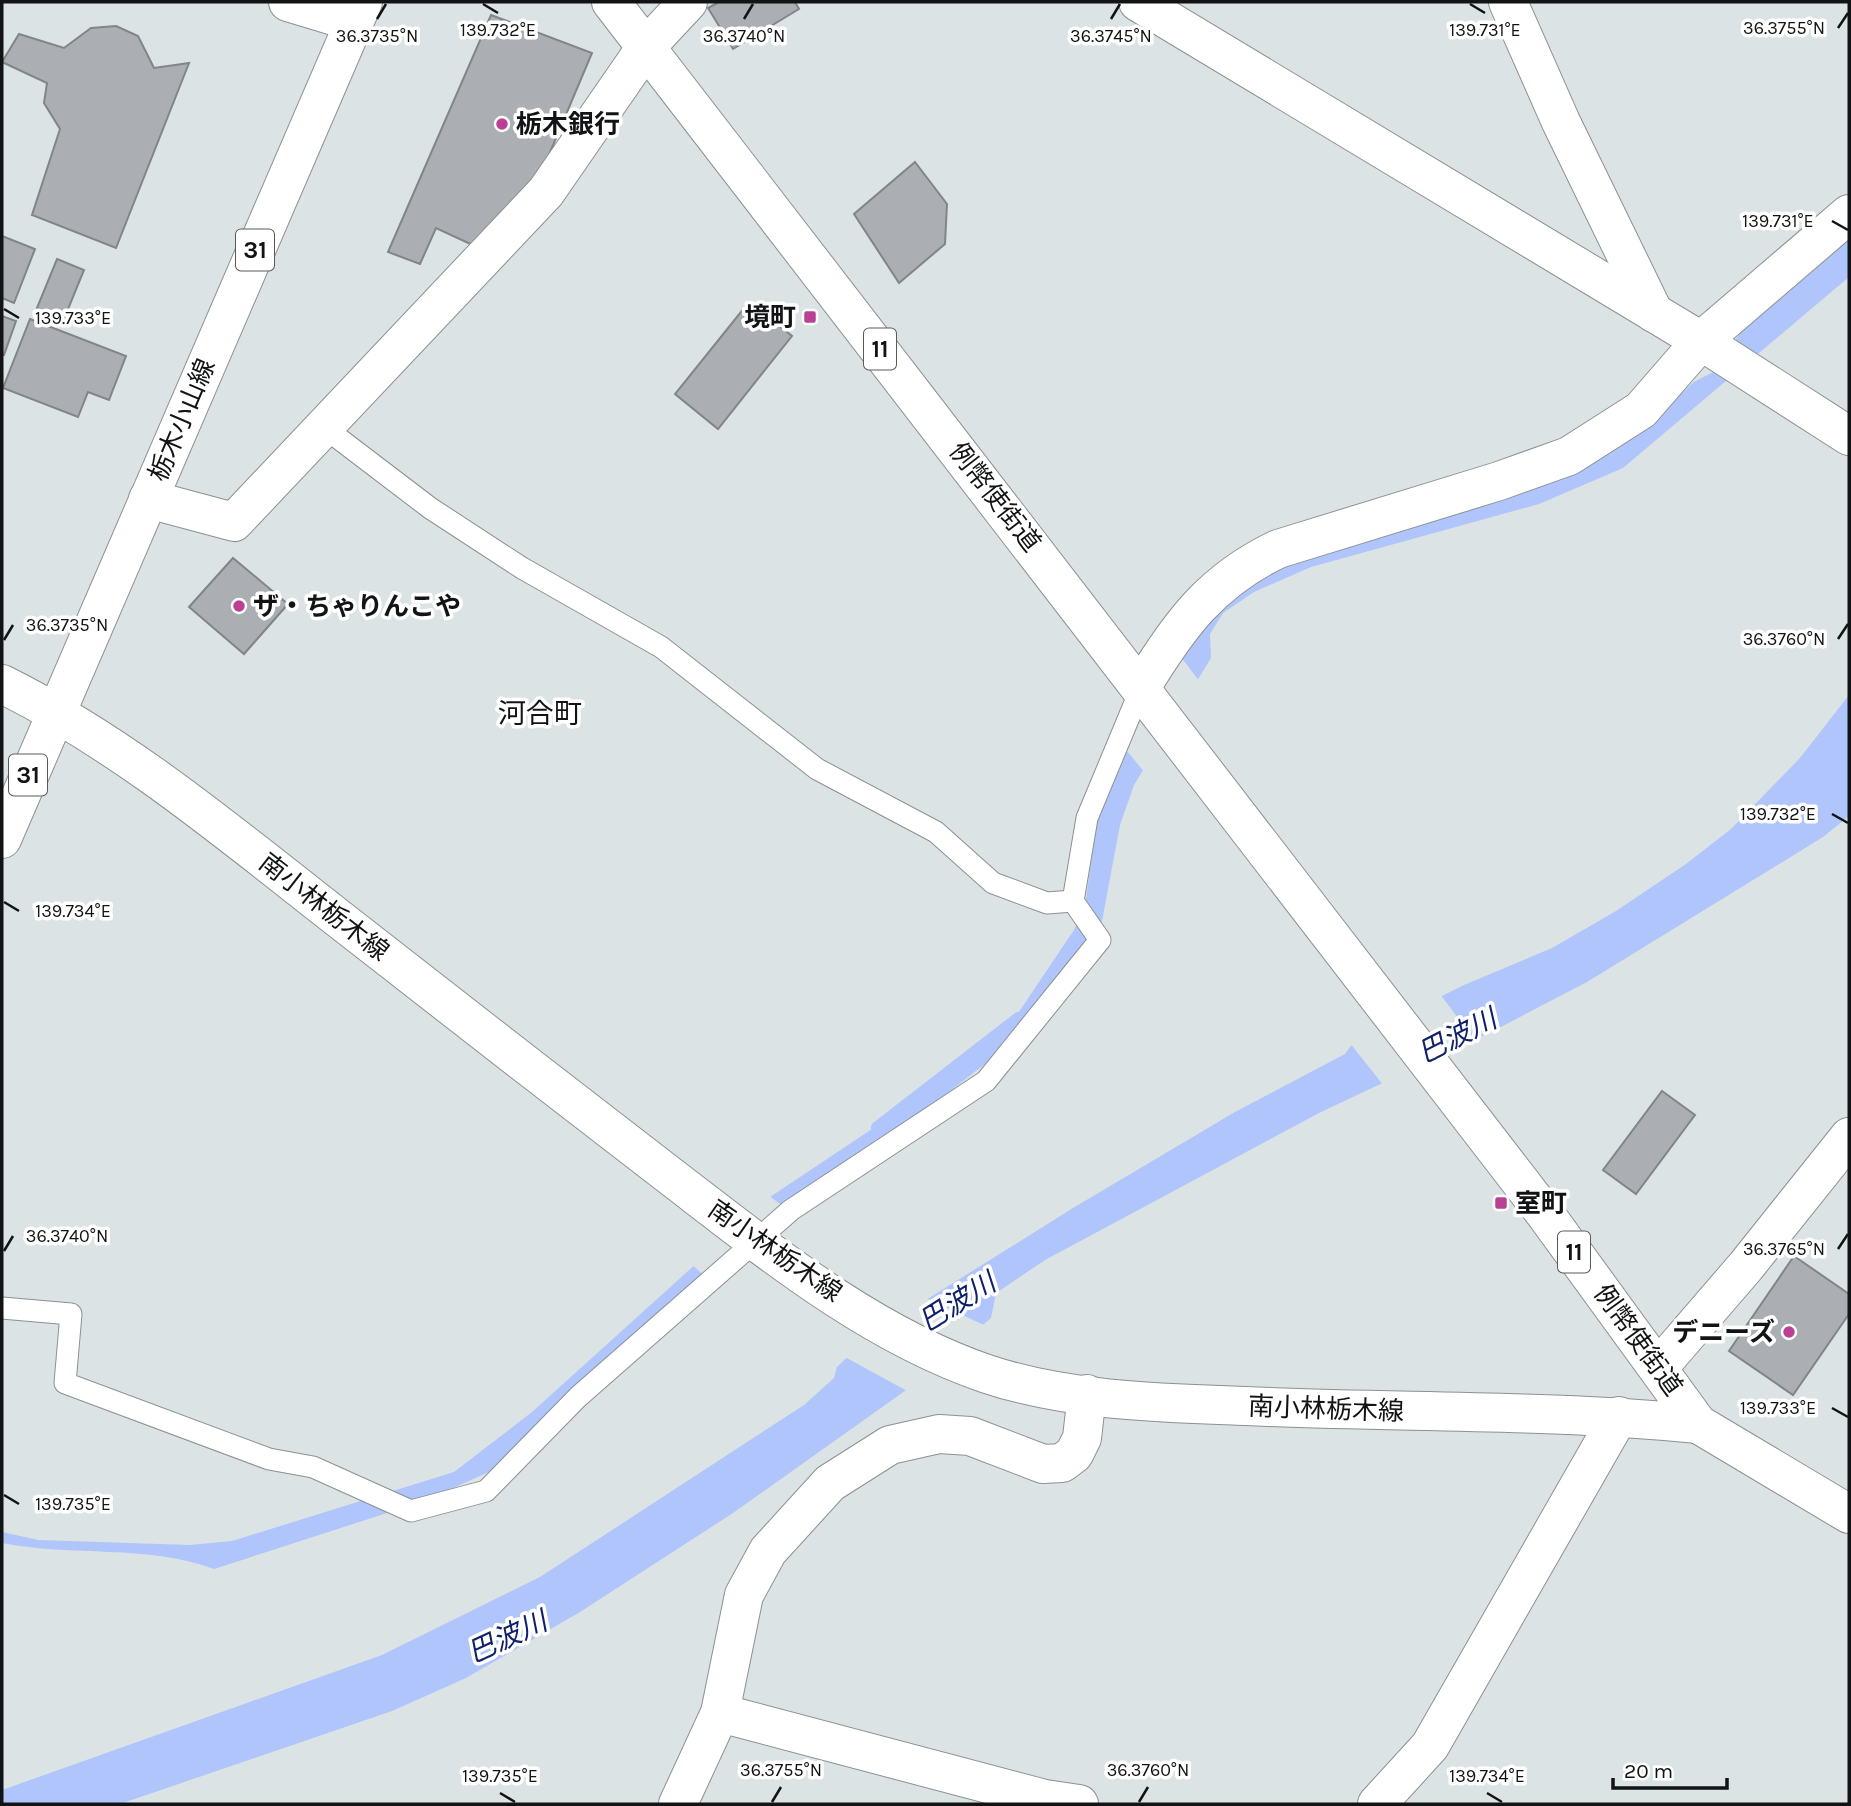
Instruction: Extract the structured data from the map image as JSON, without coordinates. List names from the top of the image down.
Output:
{
  "streets": {
    "main road": [
      "31",
      "11",
      "栃木小山線",
      "例幣使街道",
      "南小林栃木線"
    ]
  },
  "crossings": [
    ["栃木小山線", "南小林栃木線"],
    ["例幣使街道", "南小林栃木線"]
  ],
  "districts": ["河合町"],
  "water": ["巴波川"],
  "places": {
    "other": ["栃木銀行", "ザ・ちゃりんこや", "デニーズ"],
    "transit": ["境町", "室町"]
  },
  "scale_bar": "20 m",
  "coordinates": [
    "36.3755°N",
    "139.732°E",
    "139.731°E",
    "36.3735°N",
    "36.3740°N",
    "36.3745°N",
    "139.733°E",
    "36.3760°N",
    "139.734°E",
    "36.3765°N",
    "139.735°E"
  ]
}
